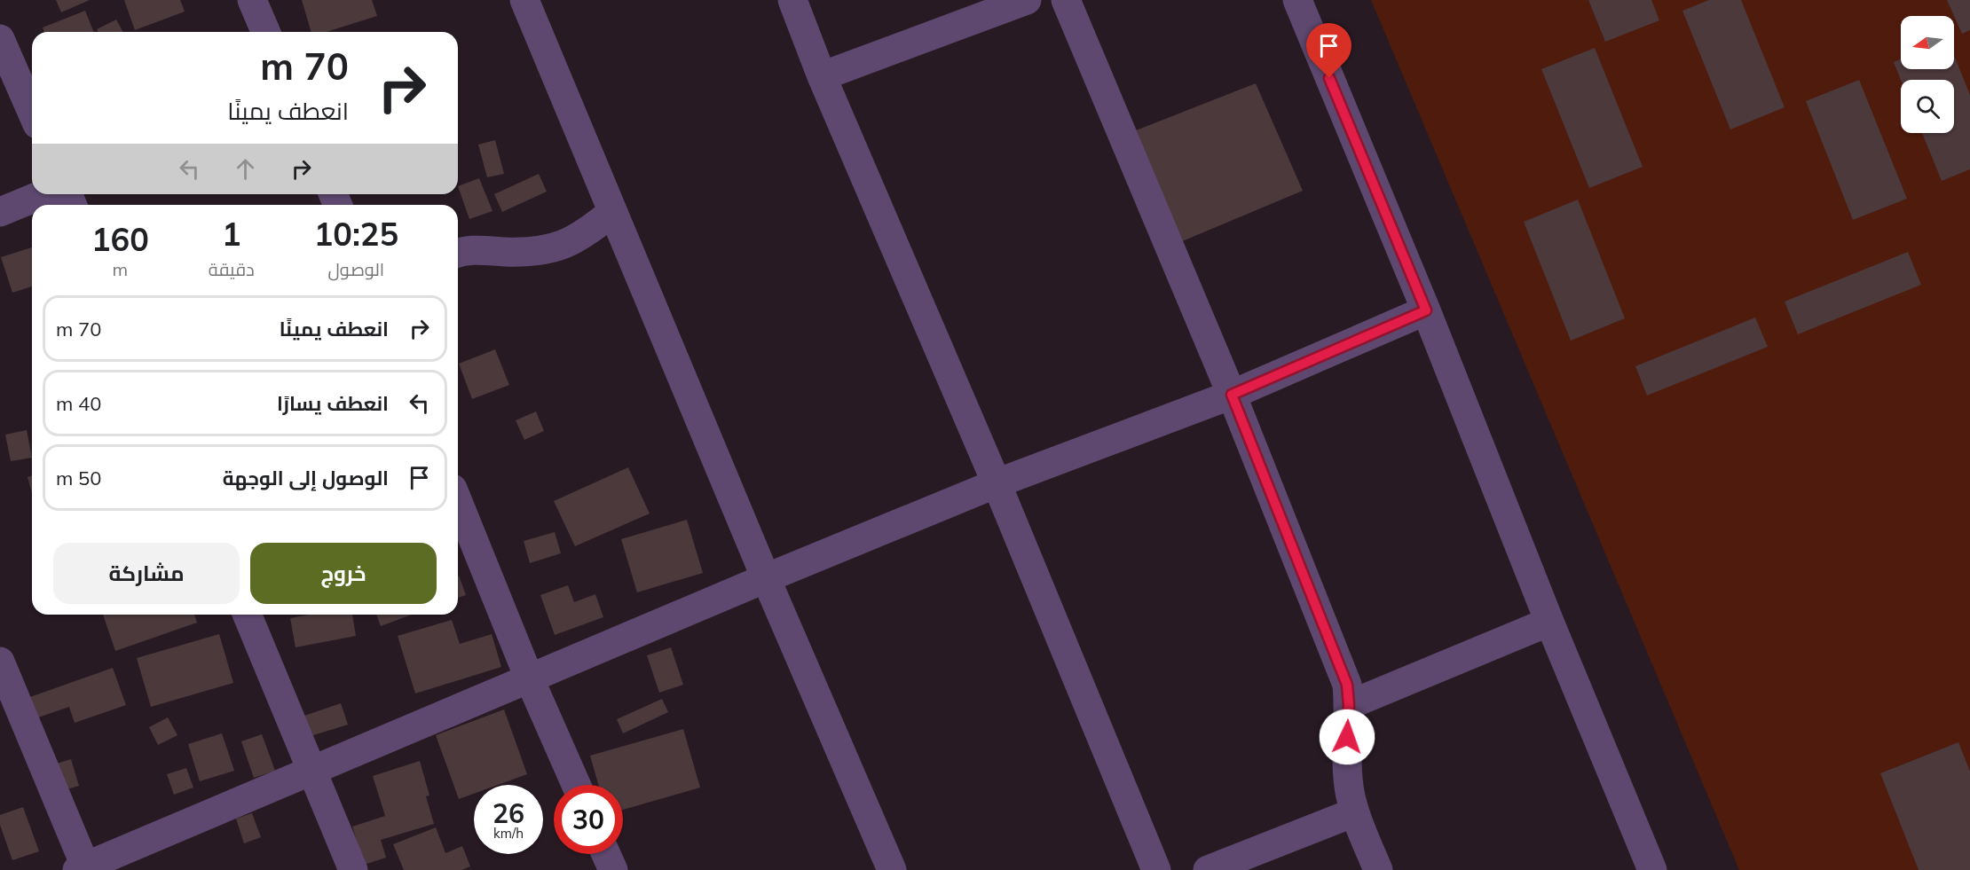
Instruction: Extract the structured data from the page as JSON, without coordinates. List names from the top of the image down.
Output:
{
  "north": "left",
  "page": {
    "turn": ["70 m", "انعطف يمينًا"],
    "eta": [
      "10:25",
      "الوصول",
      "1",
      "دقيقة",
      "160",
      "m"
    ],
    "list": [
      {
        "name": "انعطف يمينًا",
        "value": "70 m"
      },
      {
        "name": "انعطف يسارًا",
        "value": "40 m"
      },
      {
        "name": "الوصول إلى الوجهة",
        "value": "50 m"
      }
    ],
    "buttons": ["خروج", "مشاركة"],
    "speed": "26 km/h",
    "limit": "30"
  }
}
